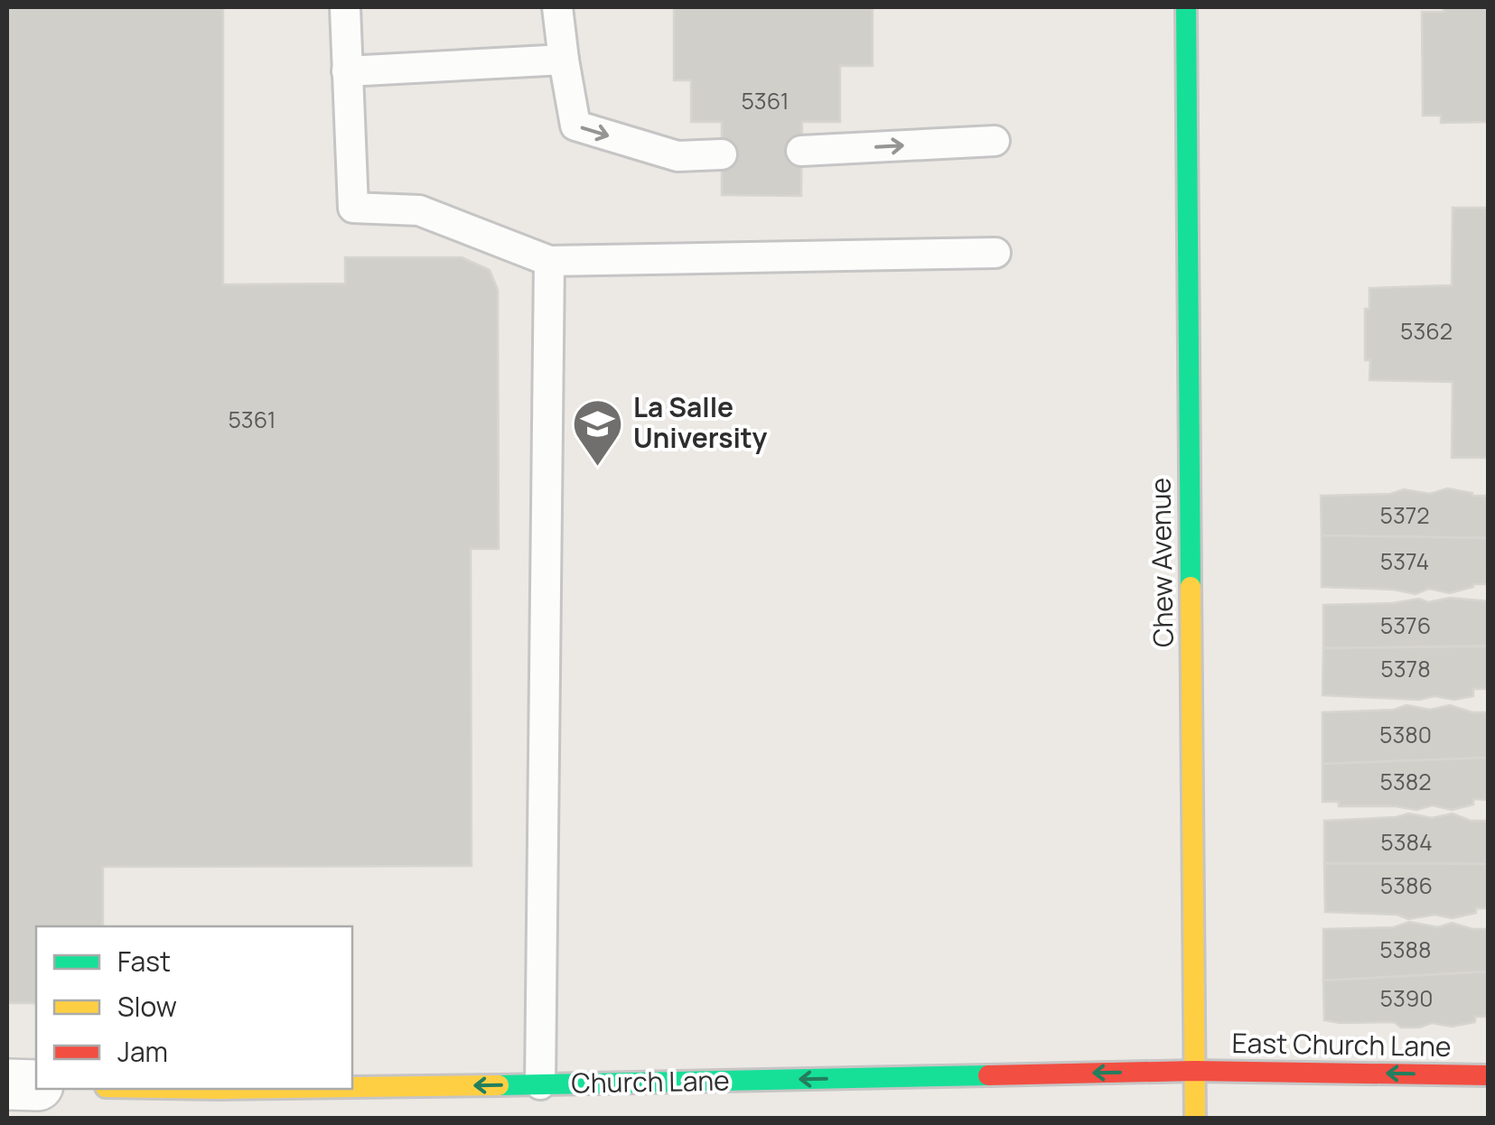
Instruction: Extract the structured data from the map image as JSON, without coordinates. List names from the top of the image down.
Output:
{
  "streets": {
    "street": ["Chew Avenue", "East Church Lane", "Church Lane"]
  },
  "crossings": [
    ["Chew Avenue", "East Church Lane"],
    ["Chew Avenue", "Church Lane"],
    ["East Church Lane", "Church Lane"]
  ],
  "one_way": ["East Church Lane", "Church Lane"],
  "places": {
    "school or university": ["La Salle University"]
  },
  "house_numbers": [
    "5361",
    "5362",
    "5361",
    "5372",
    "5374",
    "5376",
    "5378",
    "5380",
    "5382",
    "5384",
    "5386",
    "5388",
    "5390"
  ],
  "legend": ["Fast", "Slow", "Jam"]
}
